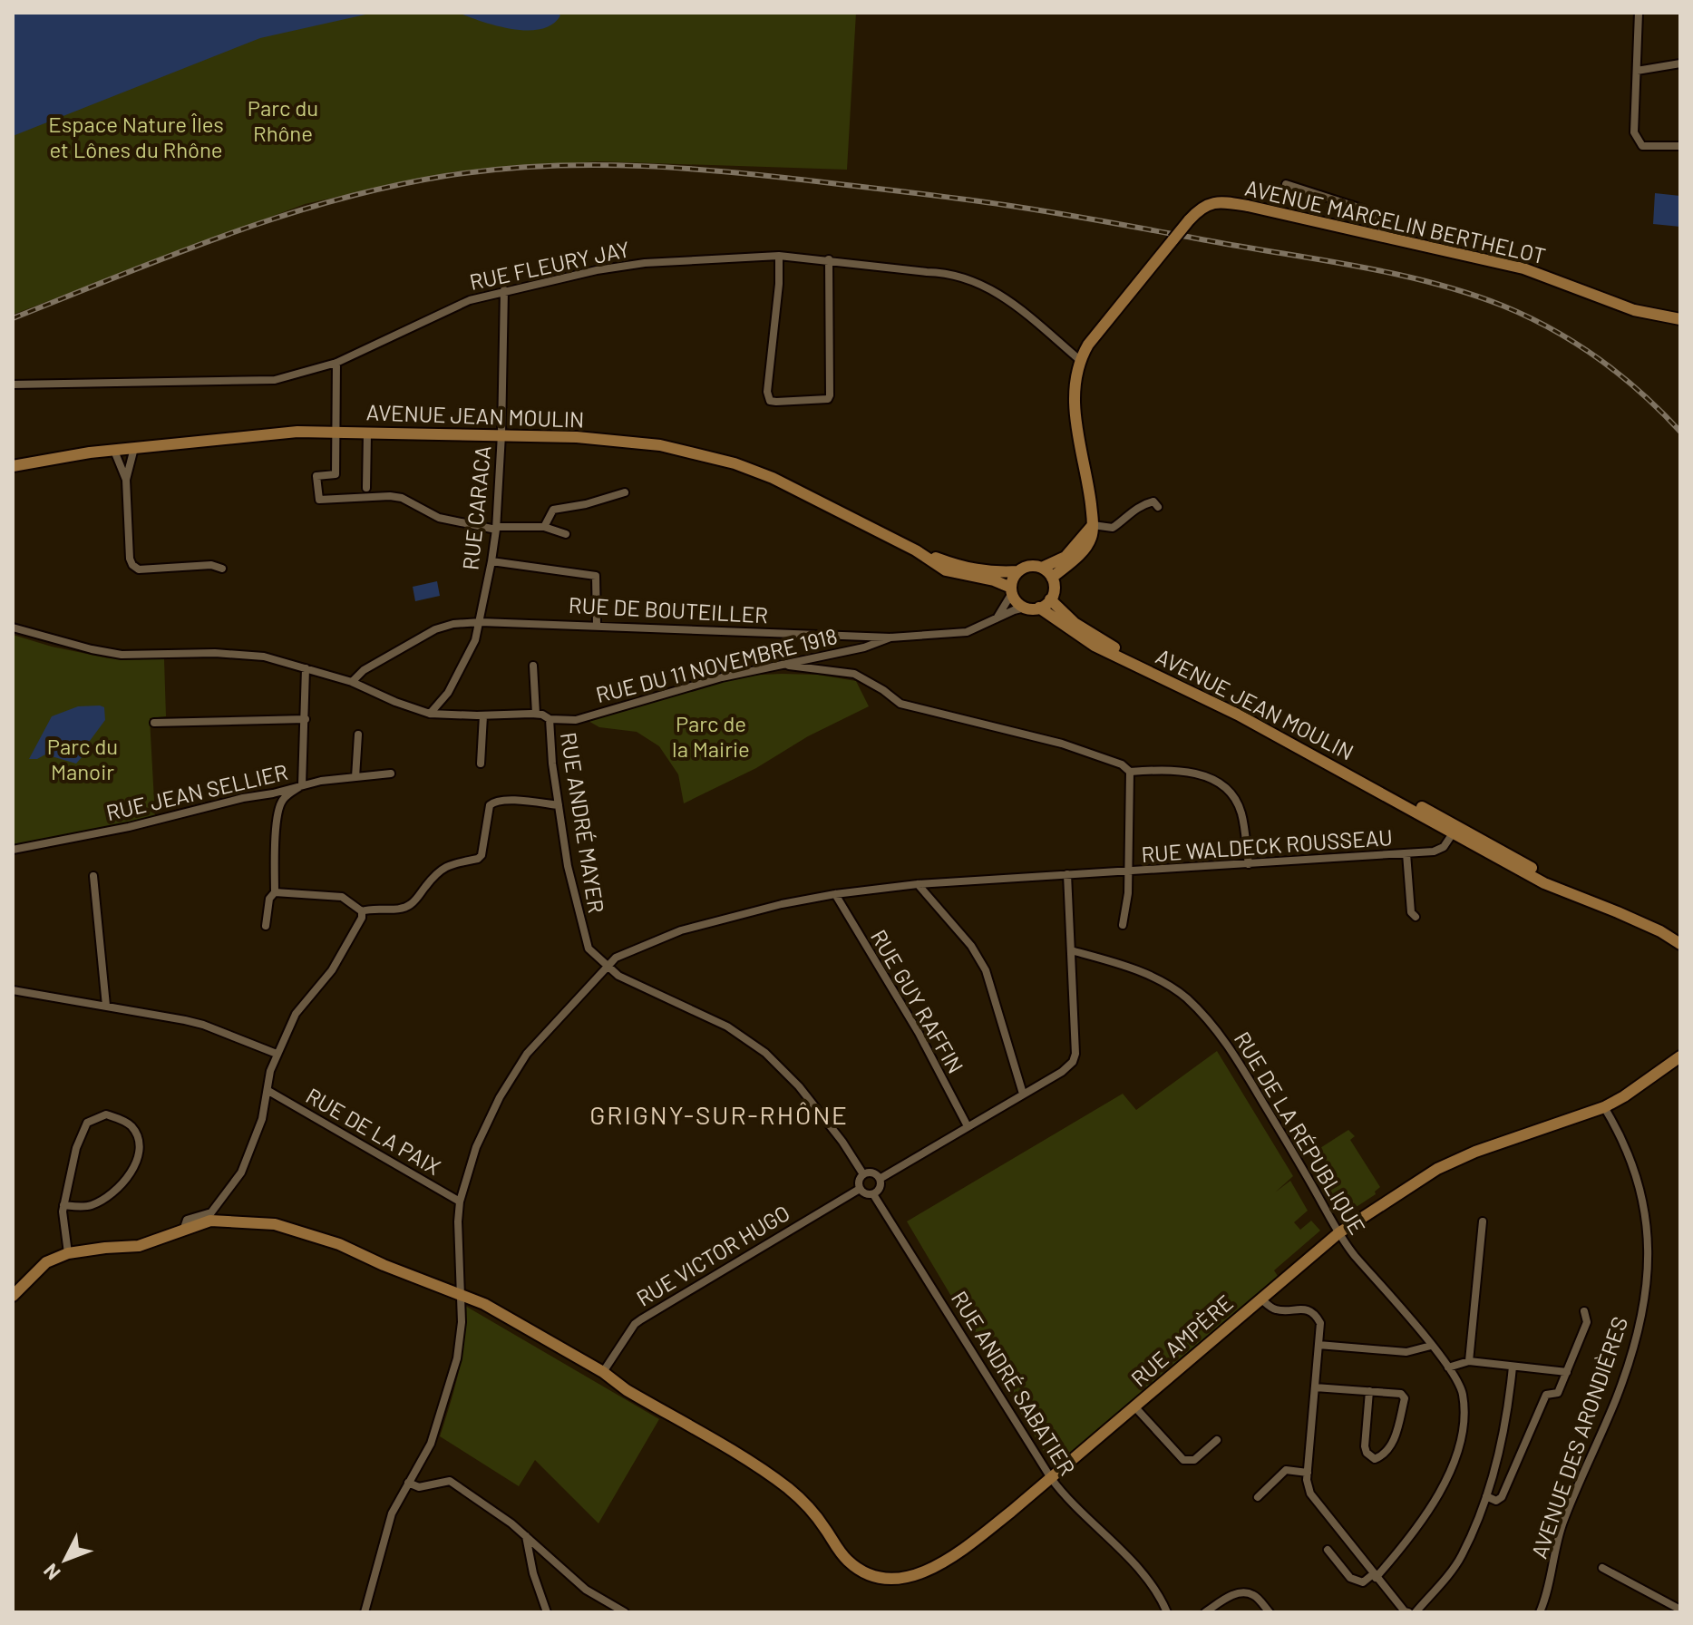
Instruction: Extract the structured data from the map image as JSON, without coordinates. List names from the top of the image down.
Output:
{
  "streets": {
    "street": [
      "AVENUE MARCELIN BERTHELOT",
      "RUE FLEURY JAY",
      "AVENUE JEAN MOULIN",
      "RUE CARACA",
      "RUE DE BOUTEILLER",
      "RUE DU 11 NOVEMBRE 1918",
      "RUE JEAN SELLIER",
      "RUE ANDRÉ MAYER",
      "RUE WALDECK ROUSSEAU",
      "RUE GUY RAFFIN",
      "RUE DE LA PAIX",
      "RUE DE LA RÉPUBLIQUE",
      "RUE VICTOR HUGO",
      "RUE AMPÈRE",
      "RUE ANDRÉ SABATIER",
      "AVENUE DES ARONDIÈRES"
    ]
  },
  "crossings": [
    ["AVENUE MARCELIN BERTHELOT", "RUE FLEURY JAY"],
    ["RUE FLEURY JAY", "RUE CARACA"],
    ["AVENUE JEAN MOULIN", "RUE CARACA"],
    ["AVENUE JEAN MOULIN", "RUE DE BOUTEILLER"],
    ["AVENUE JEAN MOULIN", "RUE WALDECK ROUSSEAU"],
    ["RUE CARACA", "RUE DE BOUTEILLER"],
    ["RUE DE BOUTEILLER", "RUE DU 11 NOVEMBRE 1918"],
    ["RUE DU 11 NOVEMBRE 1918", "RUE ANDRÉ MAYER"],
    ["RUE ANDRÉ MAYER", "RUE WALDECK ROUSSEAU"],
    ["RUE WALDECK ROUSSEAU", "RUE GUY RAFFIN"],
    ["RUE WALDECK ROUSSEAU", "RUE DE LA PAIX"],
    ["RUE WALDECK ROUSSEAU", "RUE AMPÈRE"],
    ["RUE DE LA RÉPUBLIQUE", "RUE AMPÈRE"],
    ["RUE VICTOR HUGO", "RUE AMPÈRE"],
    ["RUE VICTOR HUGO", "RUE ANDRÉ SABATIER"],
    ["RUE AMPÈRE", "RUE ANDRÉ SABATIER"],
    ["RUE AMPÈRE", "AVENUE DES ARONDIÈRES"]
  ],
  "districts": ["GRIGNY-SUR-RHÔNE"],
  "parks": [
    "Parc du Rhône",
    "Espace Nature Îles et Lônes du Rhône",
    "Parc de la Mairie",
    "Parc du Manoir"
  ],
  "north": "bottom left"
}
